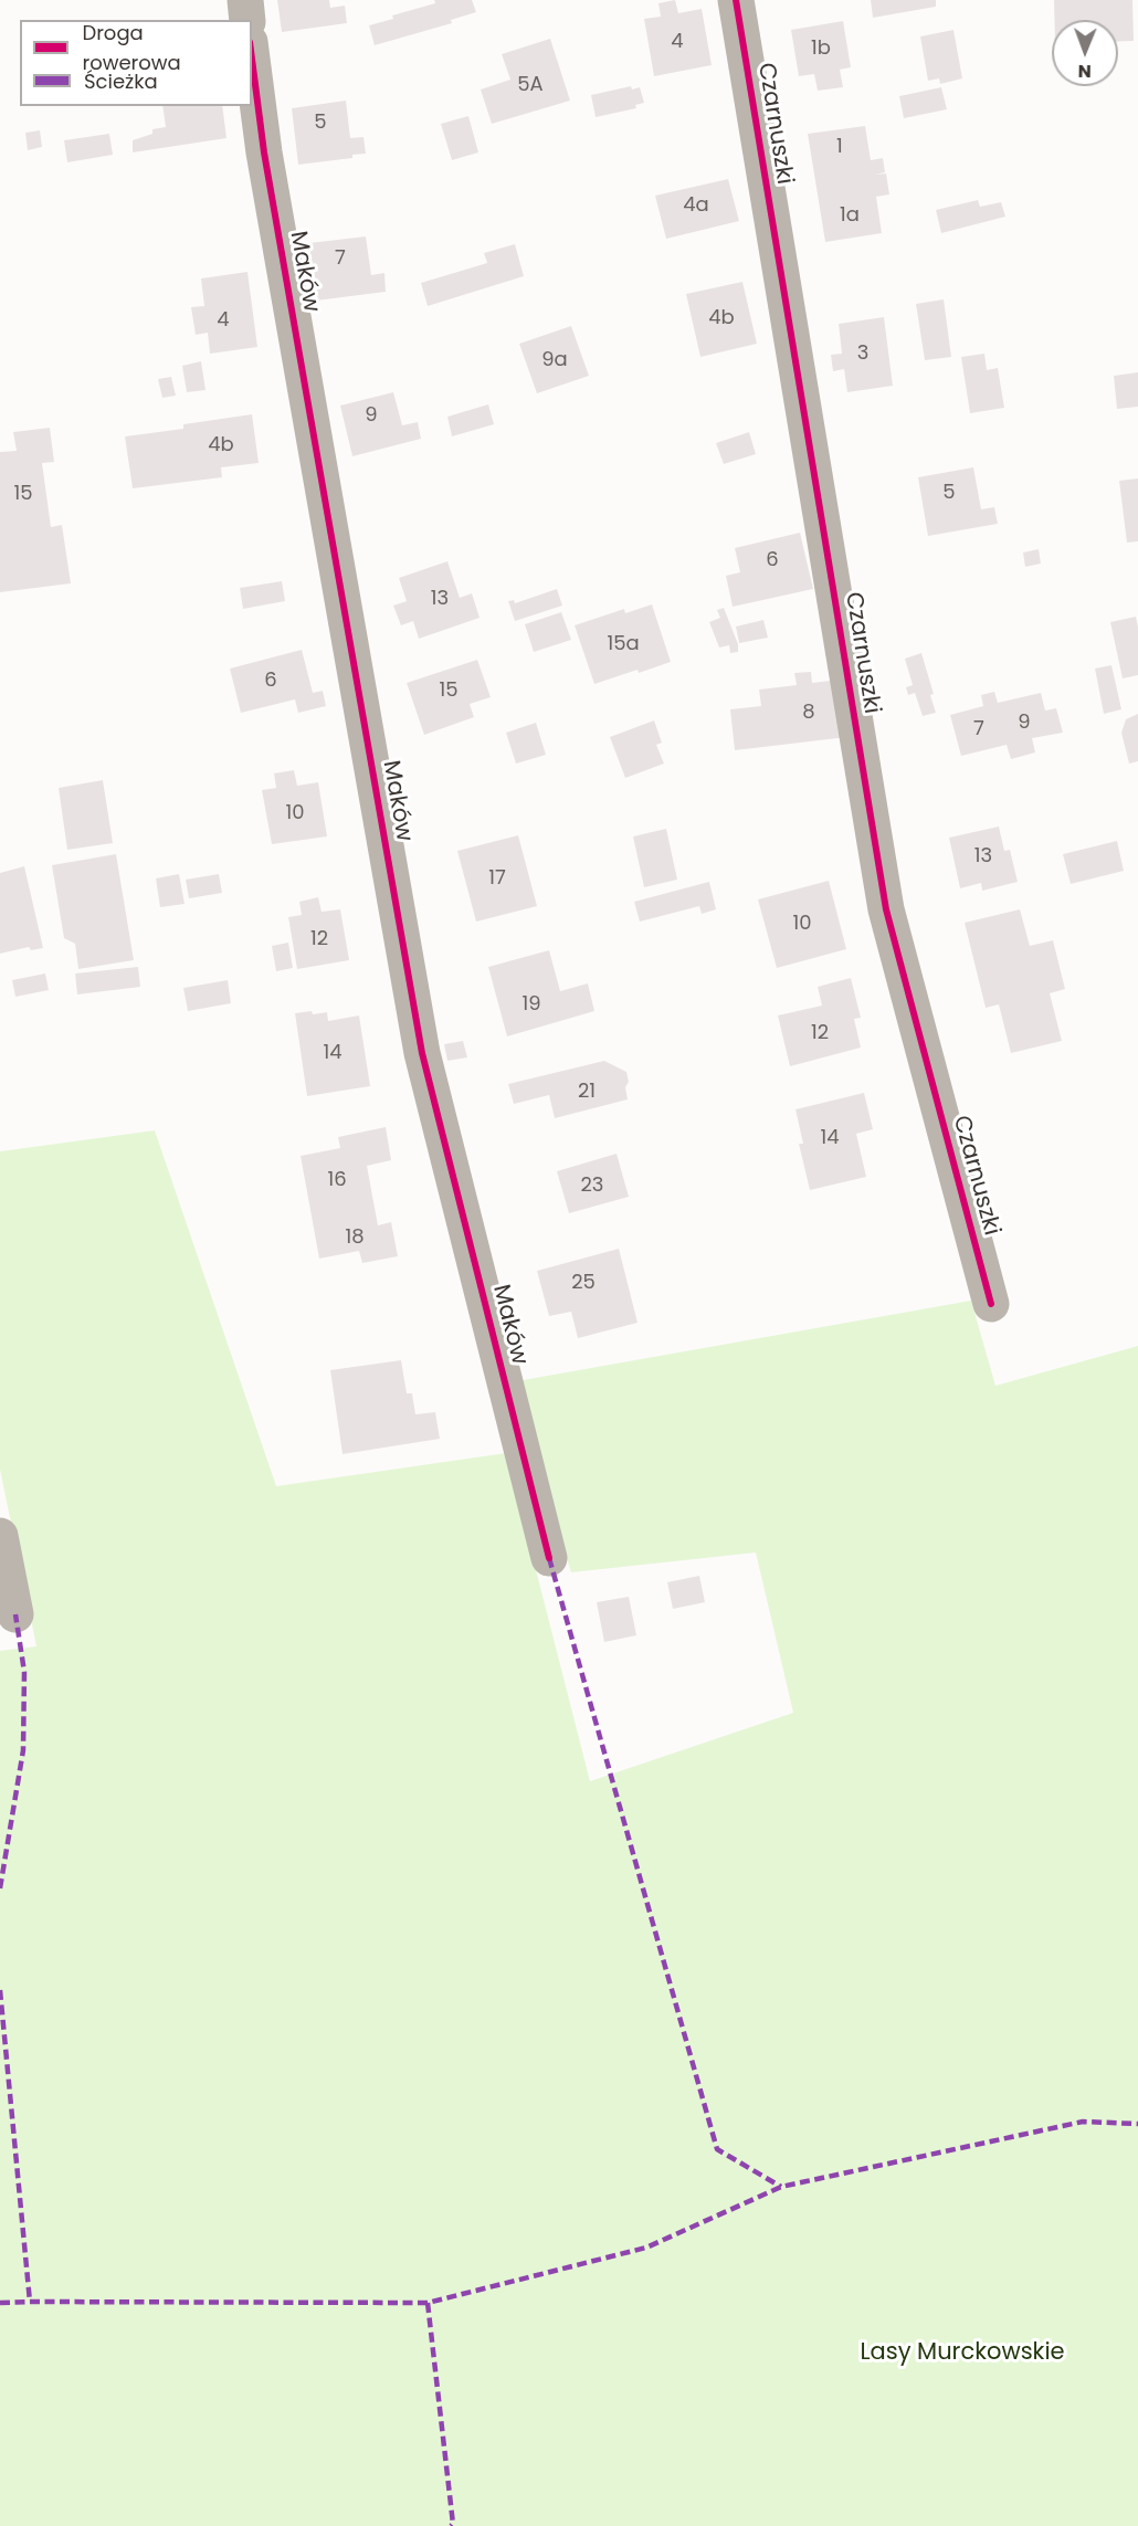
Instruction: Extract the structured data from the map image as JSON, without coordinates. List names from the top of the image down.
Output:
{
  "streets": {
    "street": ["Czarnuszki", "Maków"]
  },
  "parks": ["Lasy Murckowskie"],
  "house_numbers": [
    "4",
    "1b",
    "5A",
    "5",
    "1",
    "4a",
    "1a",
    "7",
    "4b",
    "4",
    "3",
    "9a",
    "9",
    "4b",
    "5",
    "15",
    "6",
    "13",
    "15a",
    "6",
    "15",
    "8",
    "9",
    "7",
    "10",
    "13",
    "17",
    "10",
    "12",
    "19",
    "12",
    "14",
    "21",
    "14",
    "16",
    "23",
    "18",
    "25"
  ],
  "legend": ["Droga rowerowa", "Ścieżka"],
  "north": "bottom"
}
